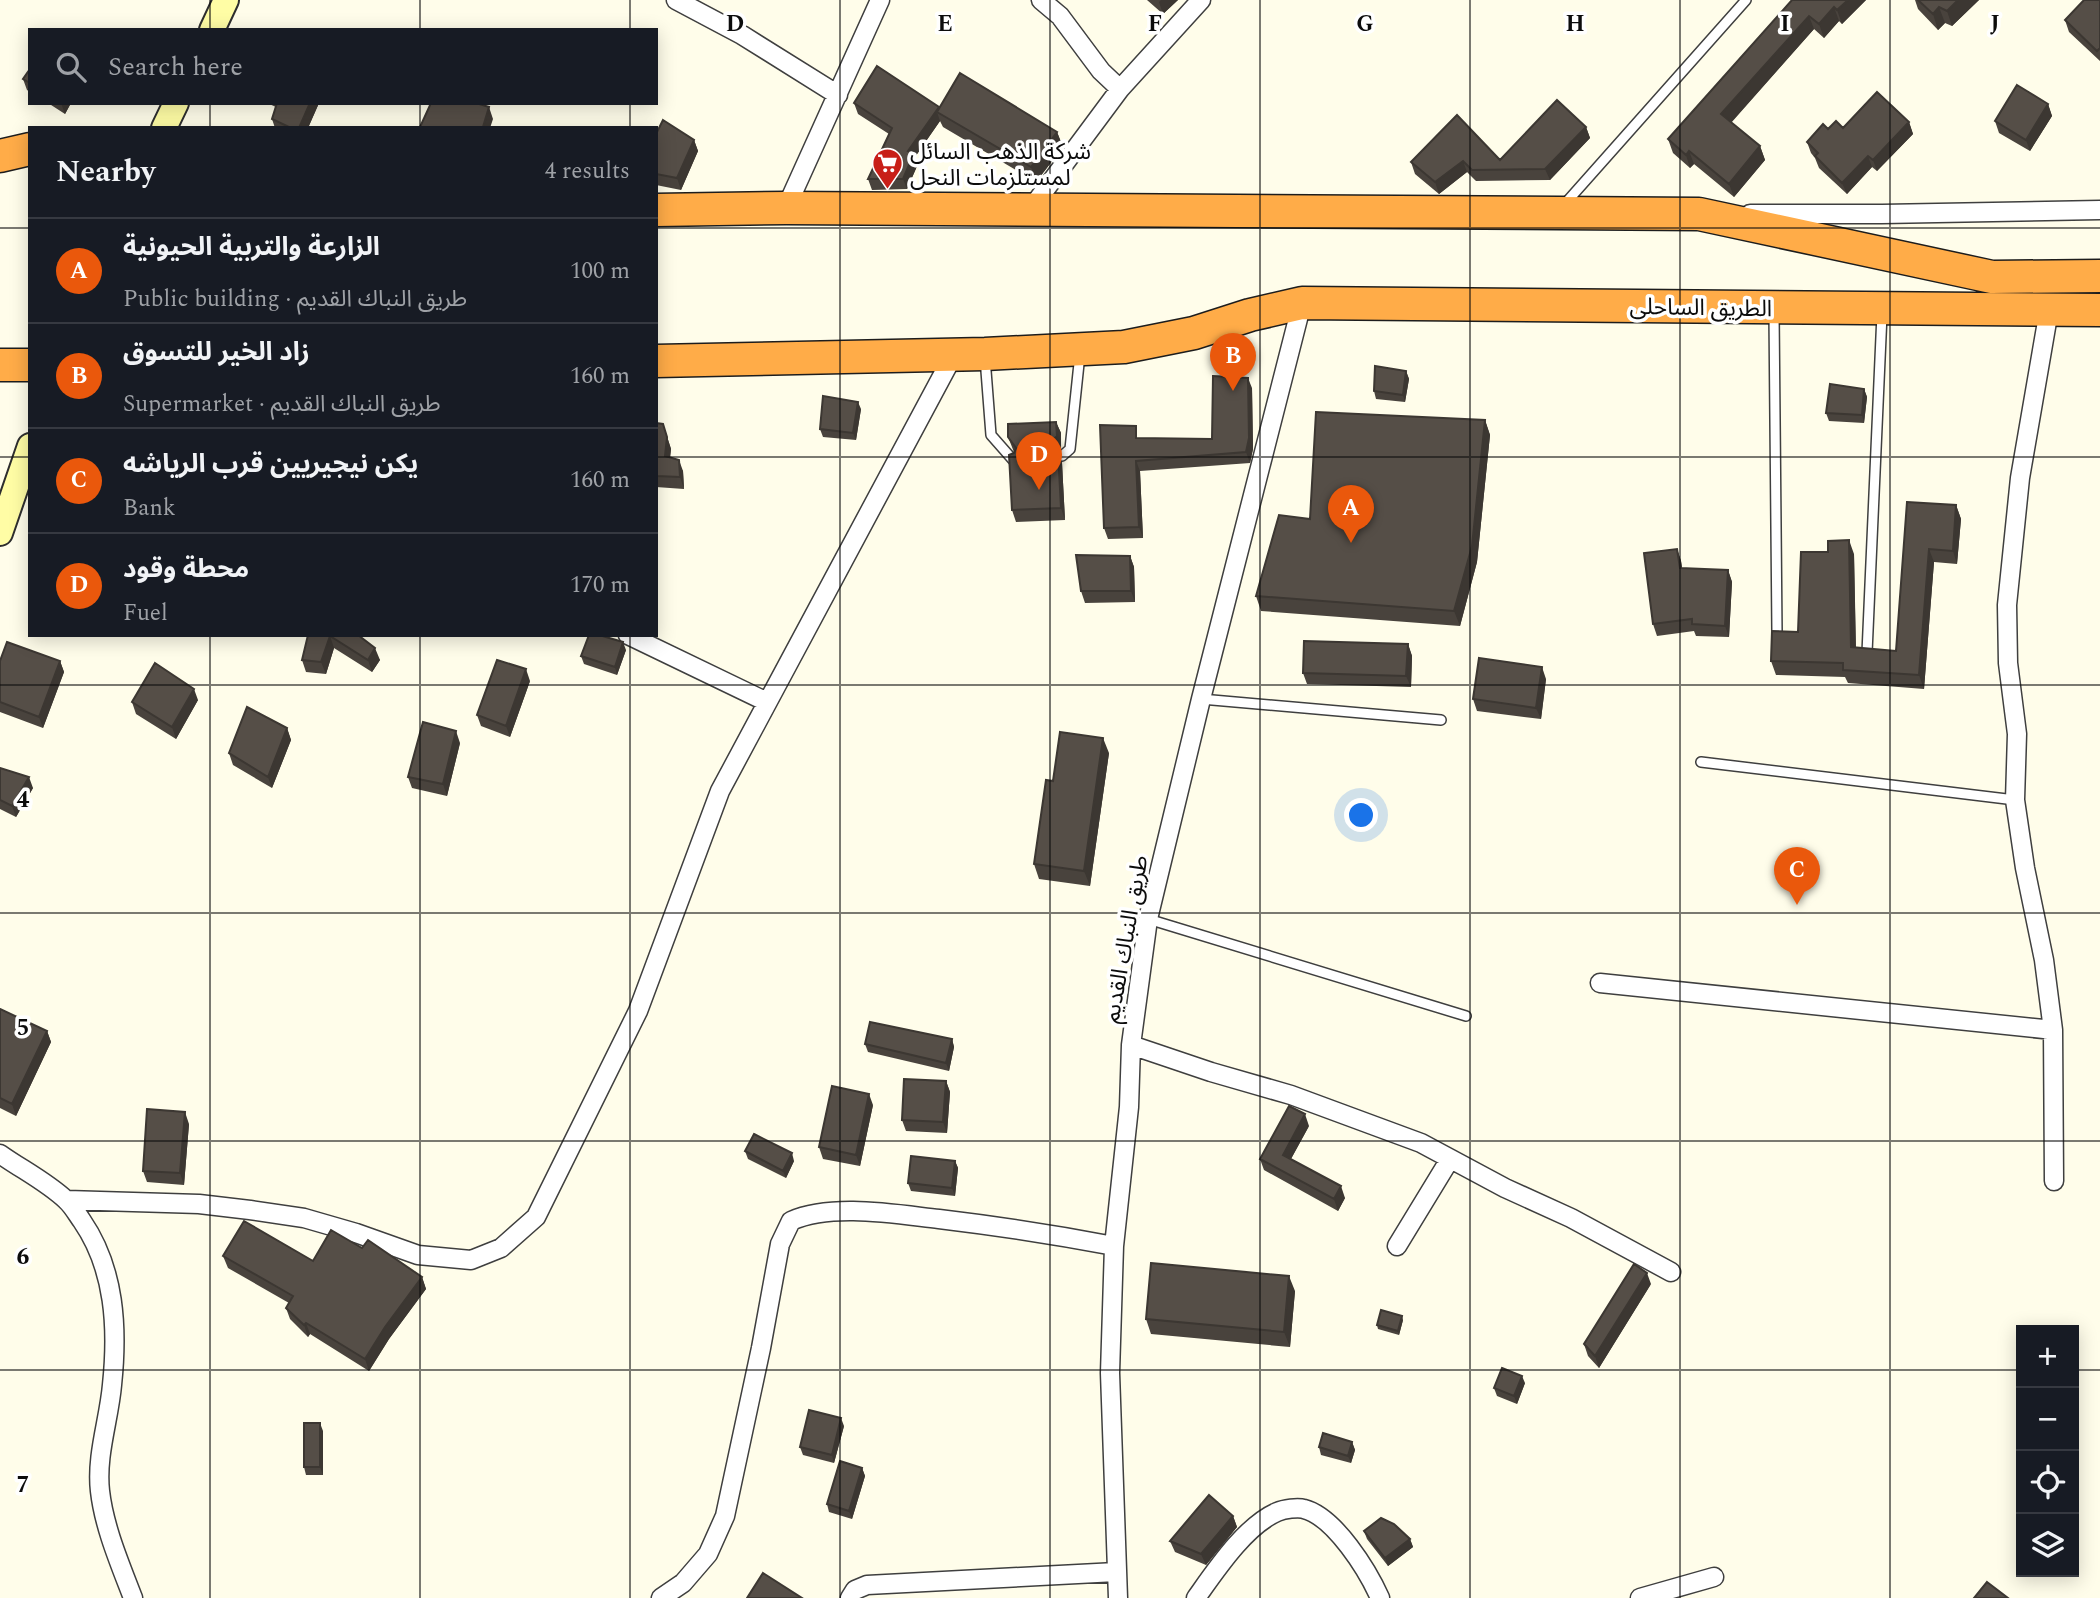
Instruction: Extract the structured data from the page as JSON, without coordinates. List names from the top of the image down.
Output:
{
  "streets": {
    "highway": ["الطريق الساحلى"],
    "street": ["طريق النباك القديم"]
  },
  "crossings": [
    ["الطريق الساحلى", "طريق النباك القديم"]
  ],
  "places": {
    "supermarket": ["شركة الذهب السائل لمستلزمات النحل"]
  },
  "page": {
    "search": "Search here",
    "heading": ["Nearby", "4 results"],
    "list": [
      {
        "mark": "A",
        "name": "الزارعة والتربية الحيونية",
        "note": "Public building · طريق النباك القديم",
        "value": "100 m"
      },
      {
        "mark": "B",
        "name": "زاد الخير للتسوق",
        "note": "Supermarket · طريق النباك القديم",
        "value": "160 m"
      },
      {
        "mark": "C",
        "name": "يكن نيجيريين قرب الرياشه",
        "note": "Bank",
        "value": "160 m"
      },
      {
        "mark": "D",
        "name": "محطة وقود",
        "note": "Fuel",
        "value": "170 m"
      }
    ],
    "pins": [
      "B",
      "D",
      "A",
      "C"
    ],
    "map_buttons": ["+", "−"]
  },
  "grid": {
    "columns": [
      "D",
      "E",
      "F",
      "G",
      "H",
      "I",
      "J"
    ],
    "rows": [
      "4",
      "5",
      "6",
      "7"
    ]
  }
}
